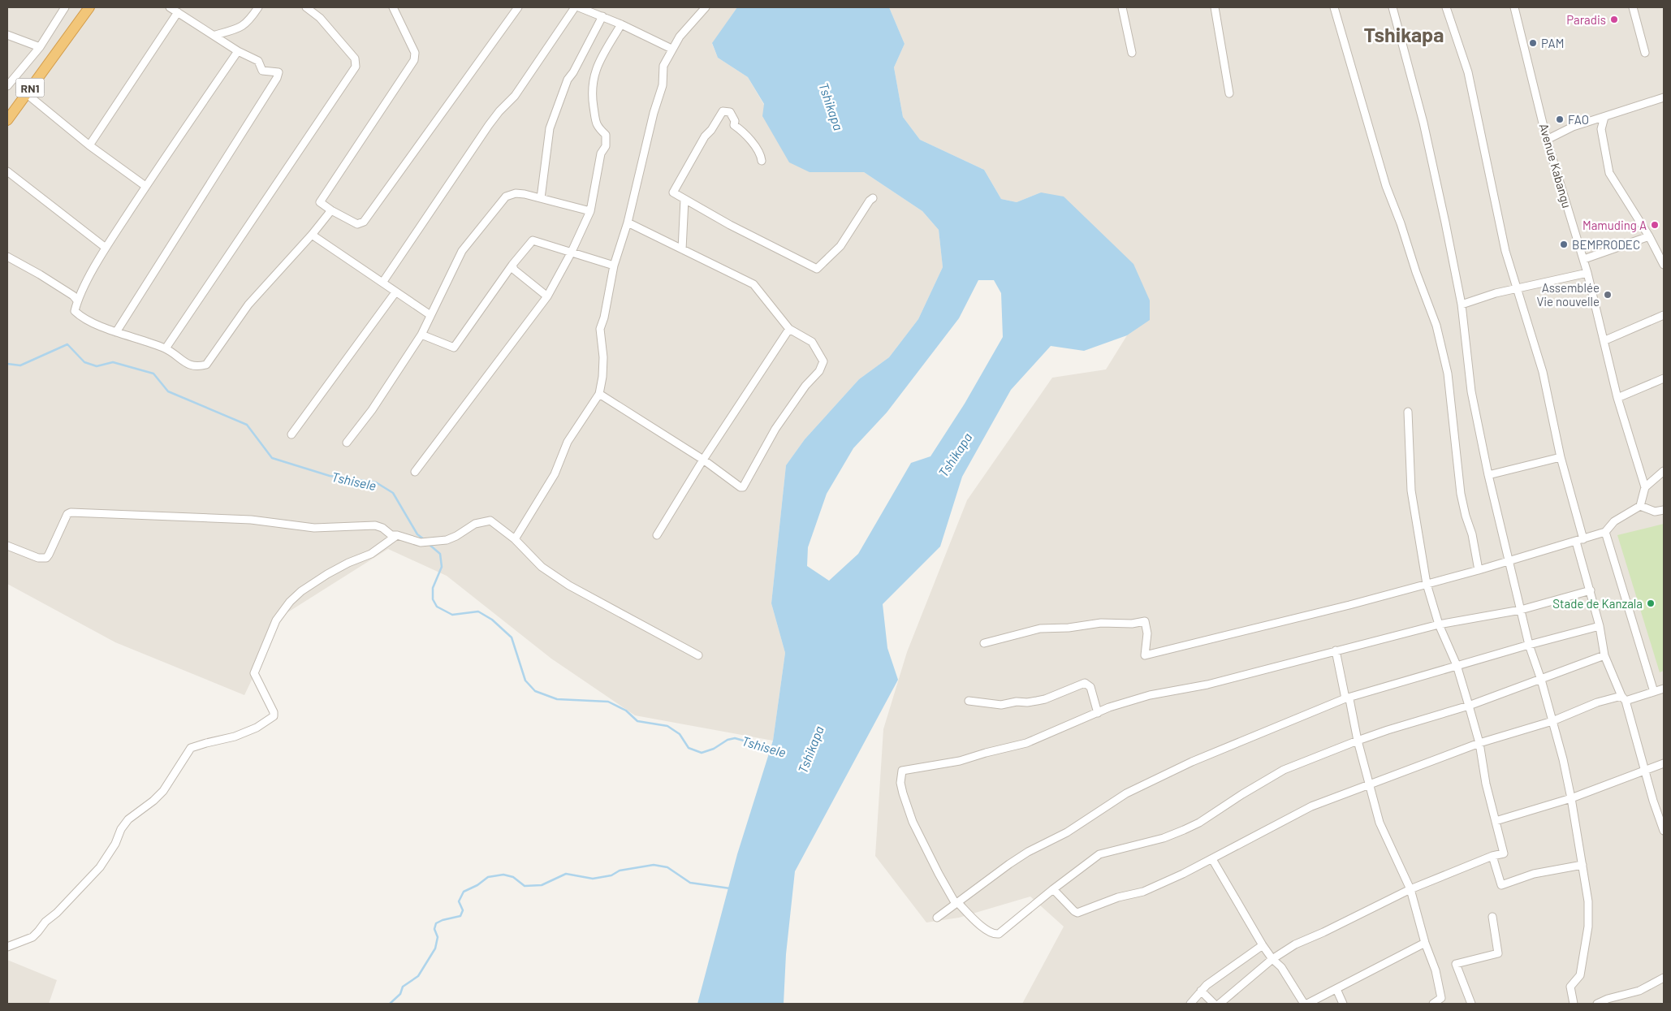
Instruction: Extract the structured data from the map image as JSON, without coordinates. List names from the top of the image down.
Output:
{
  "streets": {
    "highway": ["RN1"],
    "street": ["Avenue Kabangu"]
  },
  "districts": ["Tshikapa"],
  "water": ["Tshikapa", "Tshisele"],
  "places": [
    "Paradis",
    "PAM",
    "FAO",
    "Mamuding A",
    "BEMPRODEC",
    "Assemblée Vie nouvelle",
    "Stade de Kanzala"
  ]
}
